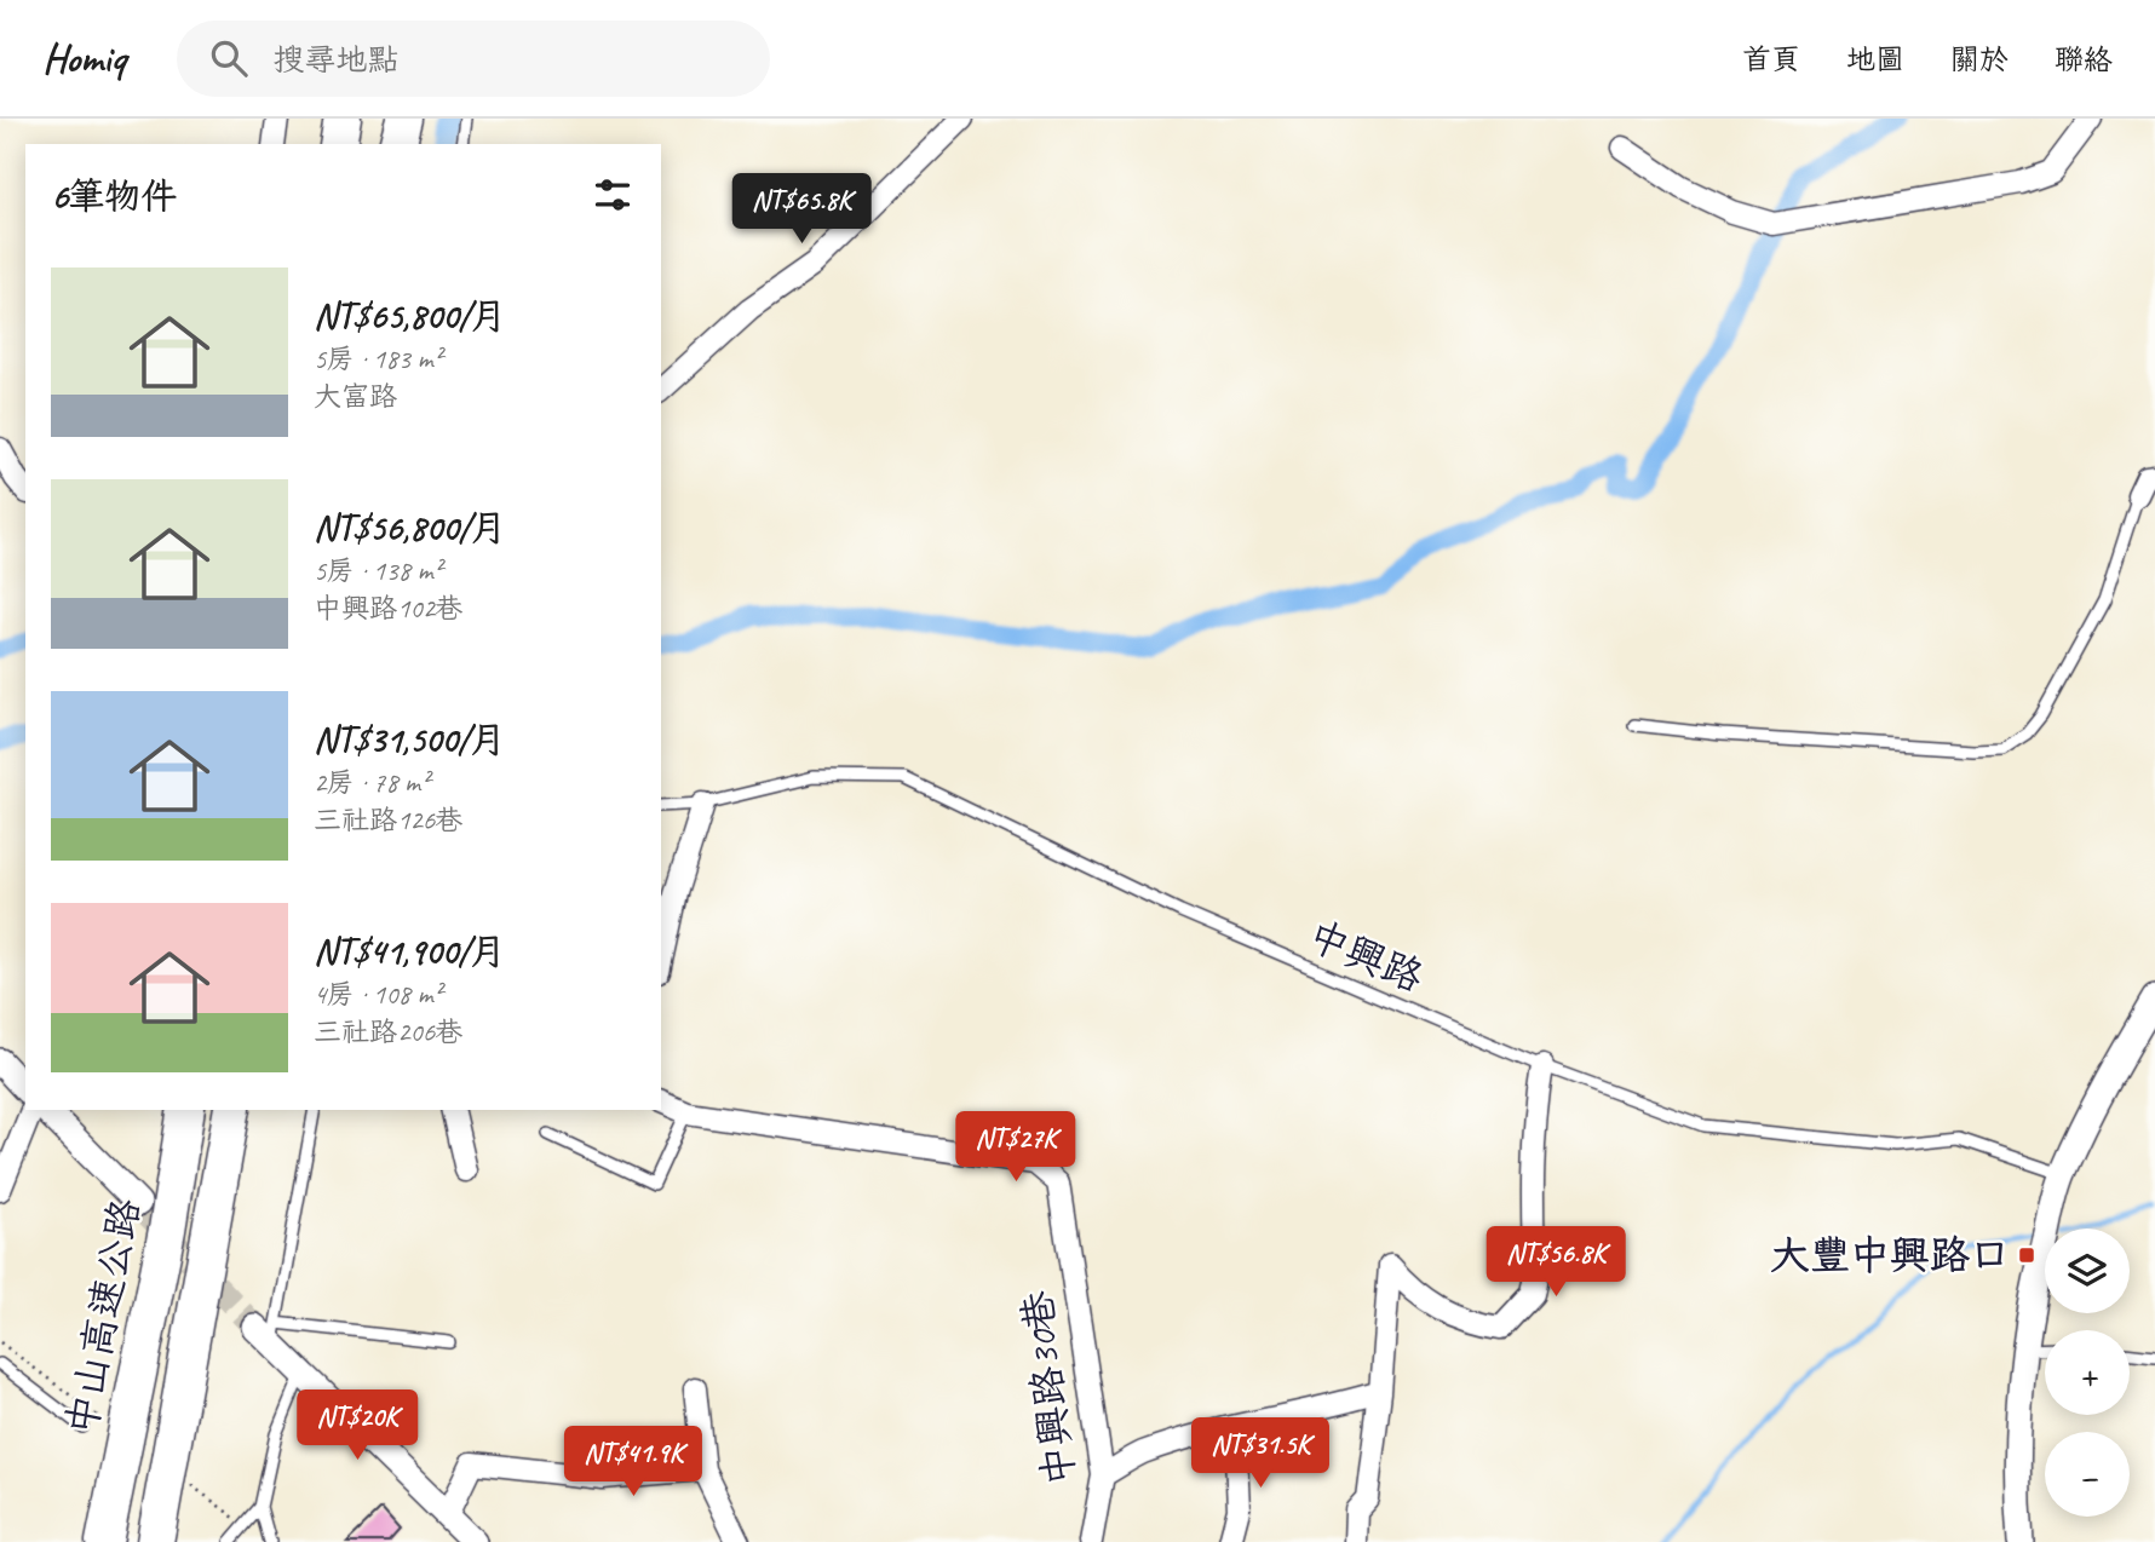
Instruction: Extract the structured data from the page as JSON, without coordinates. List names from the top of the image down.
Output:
{
  "streets": {
    "highway": ["中山高速公路"],
    "street": ["中興路30巷"],
    "lane": ["中興路"]
  },
  "places": {
    "transit": ["大豐中興路口"]
  },
  "page": {
    "header": "Homiq",
    "search": "搜尋地點",
    "nav": [
      "首頁",
      "地圖",
      "關於",
      "聯絡"
    ],
    "heading": "6筆物件",
    "price": [
      "NT$65.8K",
      "NT$27K",
      "NT$56.8K",
      "NT$20K",
      "NT$31.5K",
      "NT$41.9K"
    ],
    "list": [
      {
        "name": "NT$65,800/月",
        "note": "5房 · 183 m² · 大富路"
      },
      {
        "name": "NT$56,800/月",
        "note": "5房 · 138 m² · 中興路102巷"
      },
      {
        "name": "NT$31,500/月",
        "note": "2房 · 78 m² · 三社路126巷"
      },
      {
        "name": "NT$41,900/月",
        "note": "4房 · 108 m² · 三社路206巷"
      }
    ],
    "map_buttons": ["+", "−"]
  }
}
